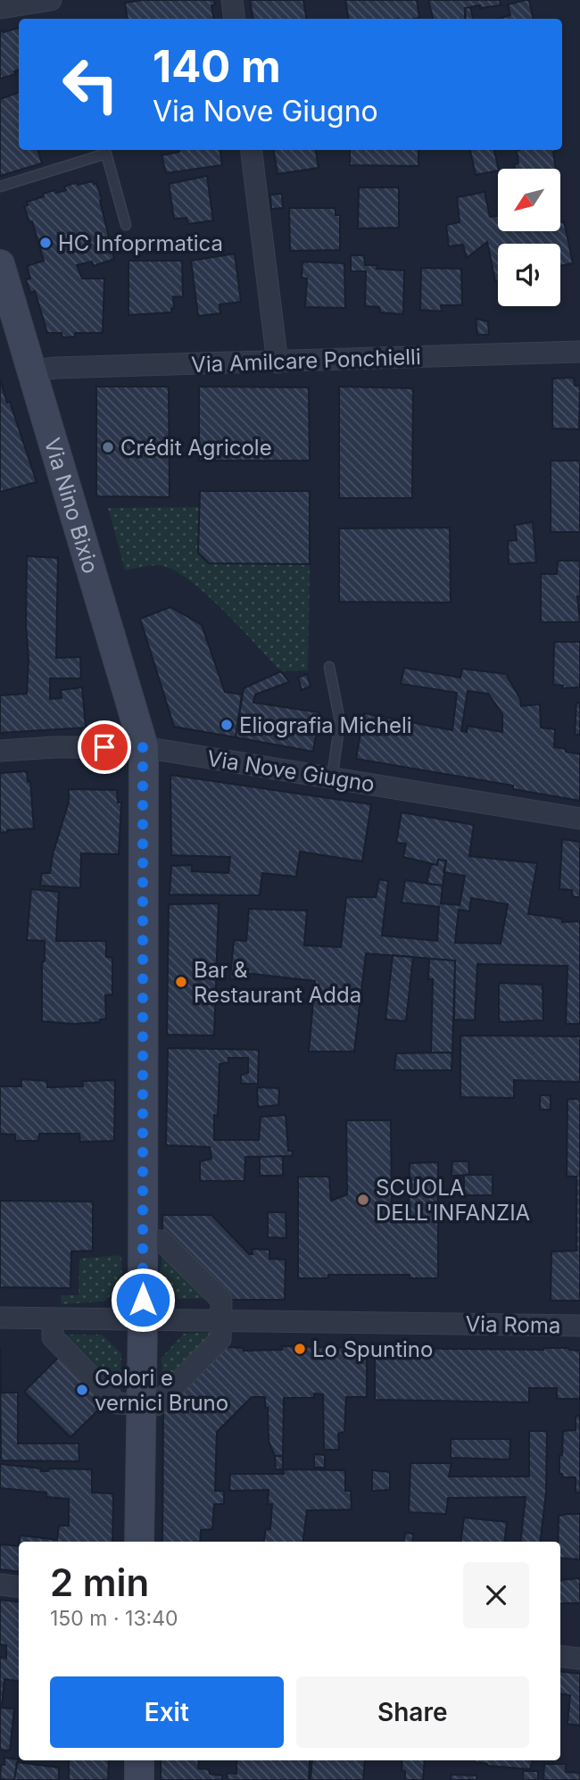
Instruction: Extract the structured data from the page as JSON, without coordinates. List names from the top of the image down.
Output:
{
  "streets": {
    "street": [
      "Via Amilcare Ponchielli",
      "Via Nino Bixio",
      "Via Nove Giugno",
      "Via Roma"
    ]
  },
  "crossings": [
    ["Via Amilcare Ponchielli", "Via Nino Bixio"],
    ["Via Nino Bixio", "Via Nove Giugno"],
    ["Via Nino Bixio", "Via Roma"]
  ],
  "places": [
    "HC Infoprmatica",
    "Crédit Agricole",
    "Eliografia Micheli",
    "Bar & Restaurant Adda",
    "SCUOLA DELL'INFANZIA",
    "Lo Spuntino",
    "Colori e vernici Bruno"
  ],
  "north": "bottom left",
  "page": {
    "turn": ["140 m", "Via Nove Giugno"],
    "heading": ["2 min", "150 m · 13:40"],
    "buttons": ["Exit", "Share"]
  }
}
